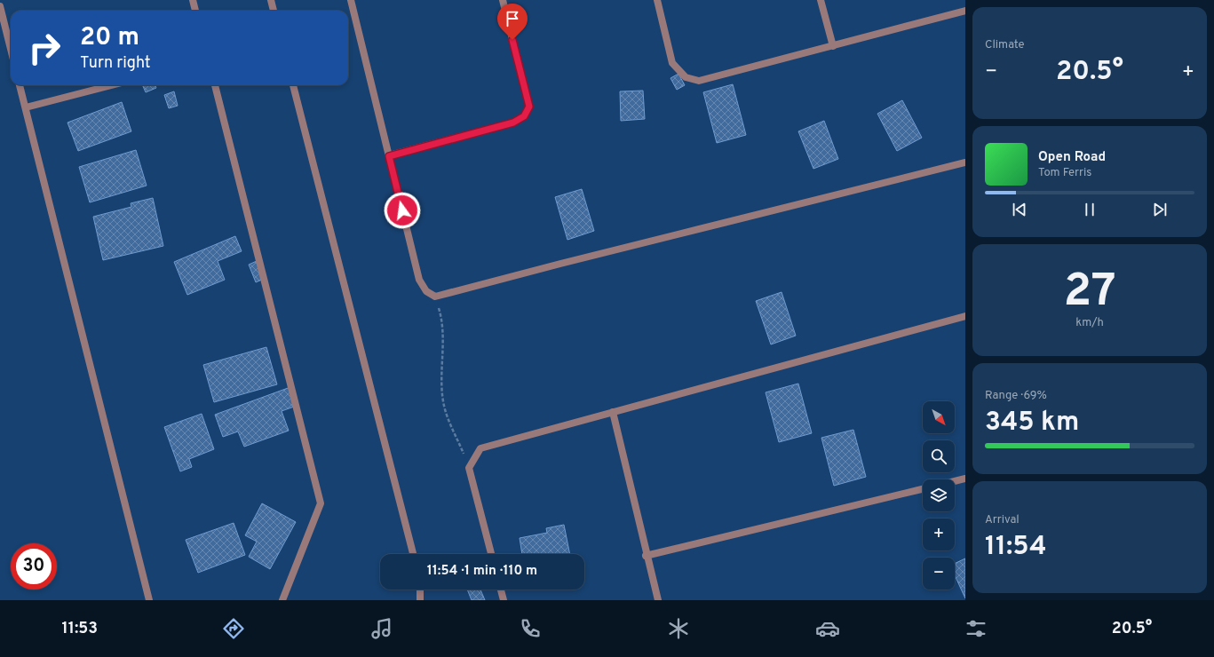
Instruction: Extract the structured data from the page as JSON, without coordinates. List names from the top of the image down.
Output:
{
  "north": "bottom right",
  "page": {
    "tile": [
      "Climate",
      ["27", "km/h"],
      ["Range · 69%", "345 km"],
      ["Arrival", "11:54"]
    ],
    "turn": ["20 m", "Turn right"],
    "heat": ["−", "20.5°", "+"],
    "song": ["Open Road", "Tom Ferris"],
    "map_buttons": ["+", "−"],
    "limit": "30",
    "trip": "11:54 · 1 min · 110 m",
    "tabs": ["11:53", "20.5°"]
  }
}
